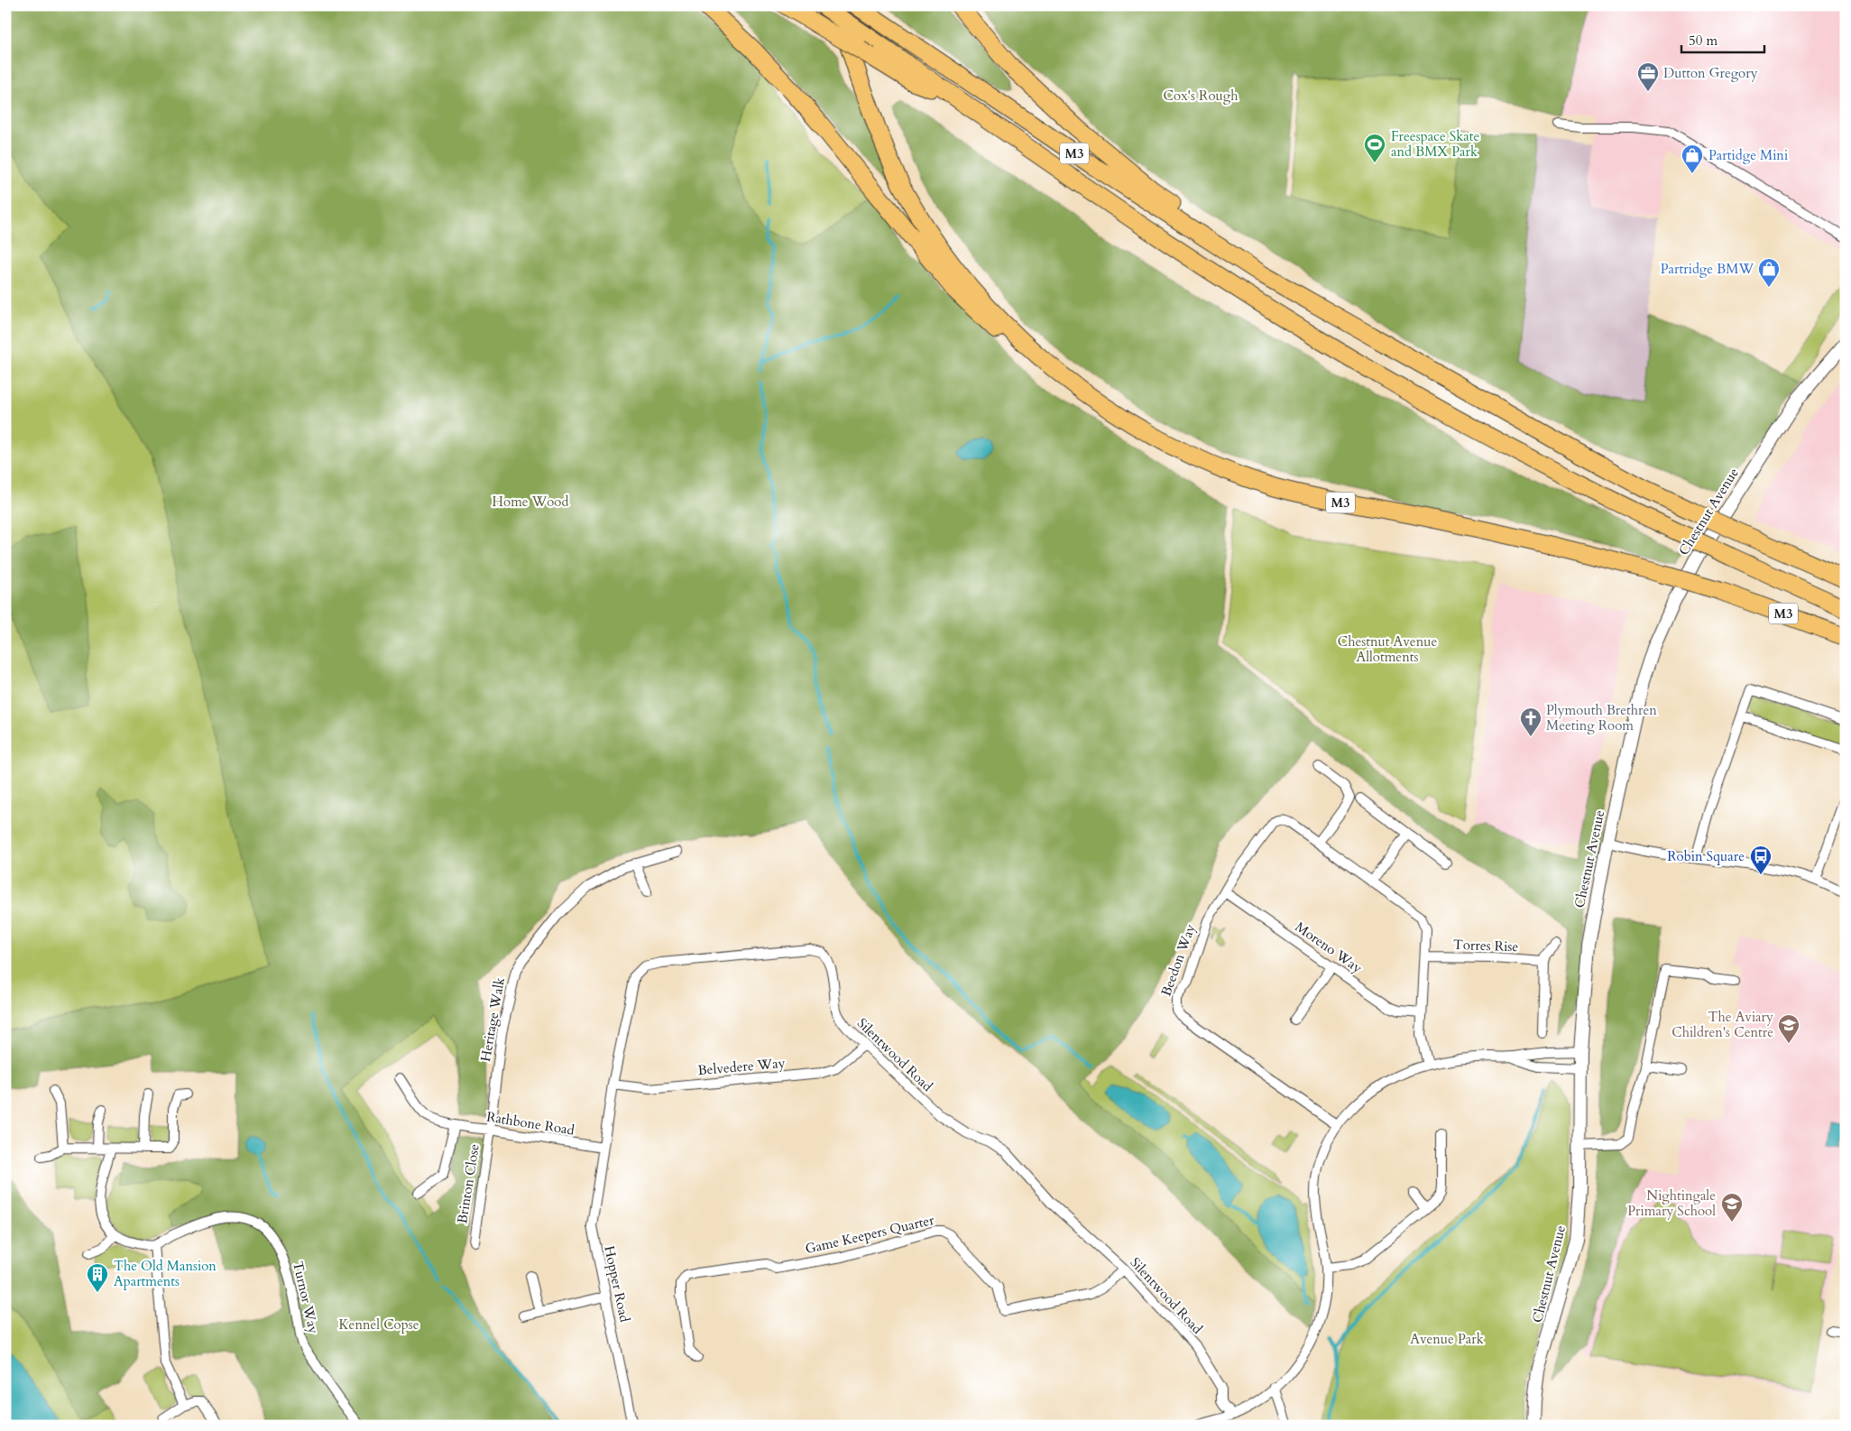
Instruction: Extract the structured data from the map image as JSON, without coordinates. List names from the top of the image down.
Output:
{
  "streets": {
    "highway": ["M3"],
    "street": [
      "Chestnut Avenue",
      "Torres Rise",
      "Moreno Way",
      "Beedon Way",
      "Heritage Walk",
      "Silentwood Road",
      "Belvedere Way",
      "Rathbone Road",
      "Brinton Close",
      "Game Keepers Quarter",
      "Hopper Road",
      "Turnor Way"
    ]
  },
  "crossings": [
    ["Torres Rise", "Beedon Way"],
    ["Moreno Way", "Beedon Way"],
    ["Heritage Walk", "Rathbone Road"],
    ["Heritage Walk", "Brinton Close"],
    ["Silentwood Road", "Belvedere Way"],
    ["Silentwood Road", "Rathbone Road"],
    ["Silentwood Road", "Game Keepers Quarter"],
    ["Silentwood Road", "Hopper Road"],
    ["Rathbone Road", "Brinton Close"],
    ["Rathbone Road", "Hopper Road"]
  ],
  "parks": [
    "Cox's Rough",
    "Home Wood",
    "Chestnut Avenue Allotments",
    "Kennel Copse",
    "Avenue Park"
  ],
  "places": {
    "office": ["Dutton Gregory"],
    "sports": ["Freespace Skate and BMX Park"],
    "shop": ["Partidge Mini", "Partridge BMW"],
    "church": ["Plymouth Brethren Meeting Room"],
    "bus stop": ["Robin Square"],
    "school or university": ["The Aviary Children's Centre", "Nightingale Primary School"],
    "building": ["The Old Mansion Apartments"]
  },
  "scale_bar": "50 m"
}
